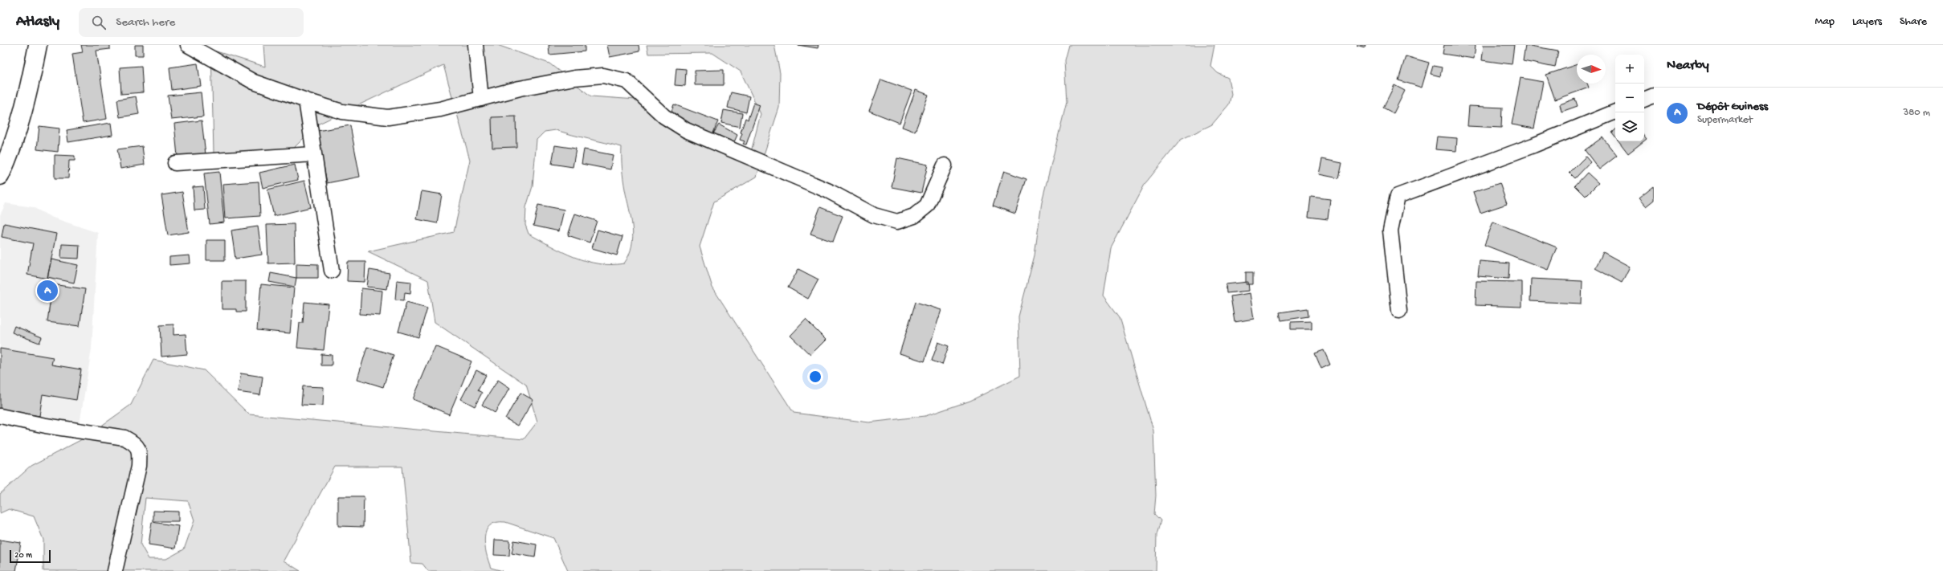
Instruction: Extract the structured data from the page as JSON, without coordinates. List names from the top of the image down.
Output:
{
  "scale_bar": "20 m",
  "north": "right",
  "page": {
    "header": "Atlasly",
    "search": "Search here",
    "nav": ["Map", "Layers", "Share"],
    "heading": "Nearby",
    "map_buttons": ["+", "−"],
    "list": [
      {
        "mark": "A",
        "name": "Dépôt Guiness",
        "note": "Supermarket",
        "value": "380 m"
      }
    ],
    "pins": "A",
    "scale": "20 m"
  }
}
